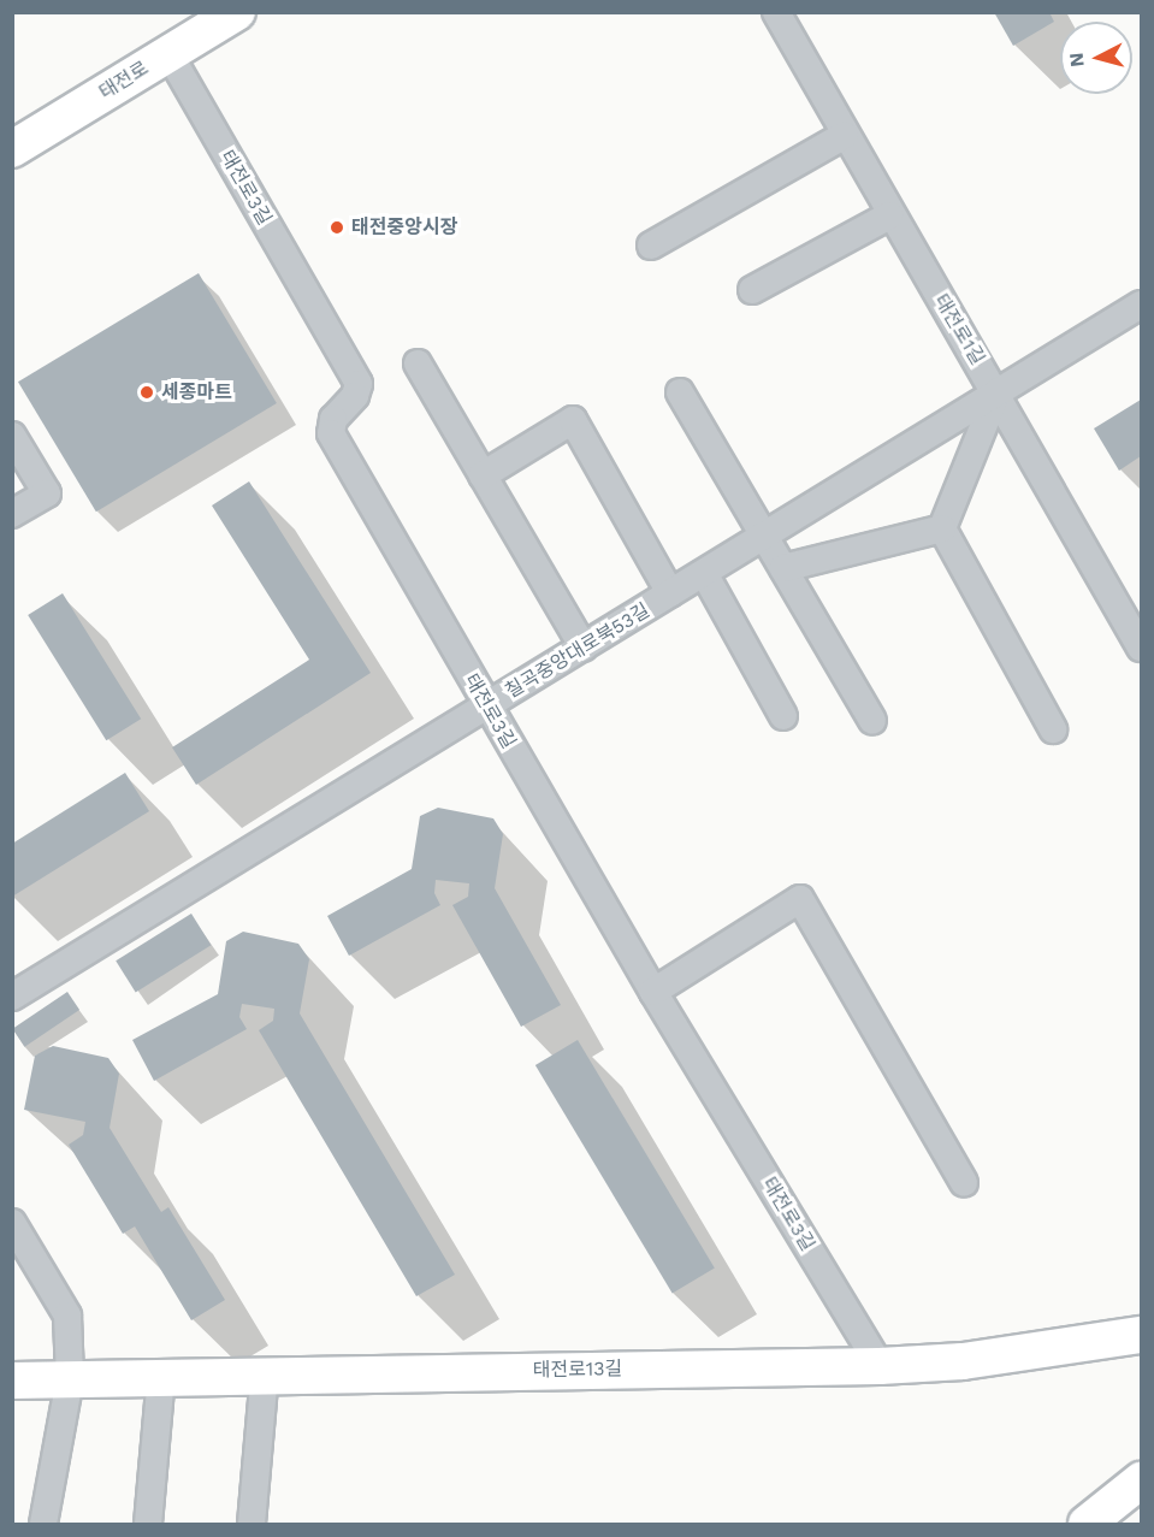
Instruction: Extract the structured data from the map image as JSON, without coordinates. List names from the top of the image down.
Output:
{
  "streets": {
    "main road": ["태전로", "태전로13길"],
    "street": ["태전로3길", "태전로1길", "칠곡중앙대로북53길"]
  },
  "crossings": [
    ["태전로", "태전로3길"],
    ["태전로3길", "칠곡중앙대로북53길"],
    ["태전로3길", "태전로13길"],
    ["태전로1길", "칠곡중앙대로북53길"]
  ],
  "places": ["태전중앙시장", "세종마트"],
  "north": "left"
}
